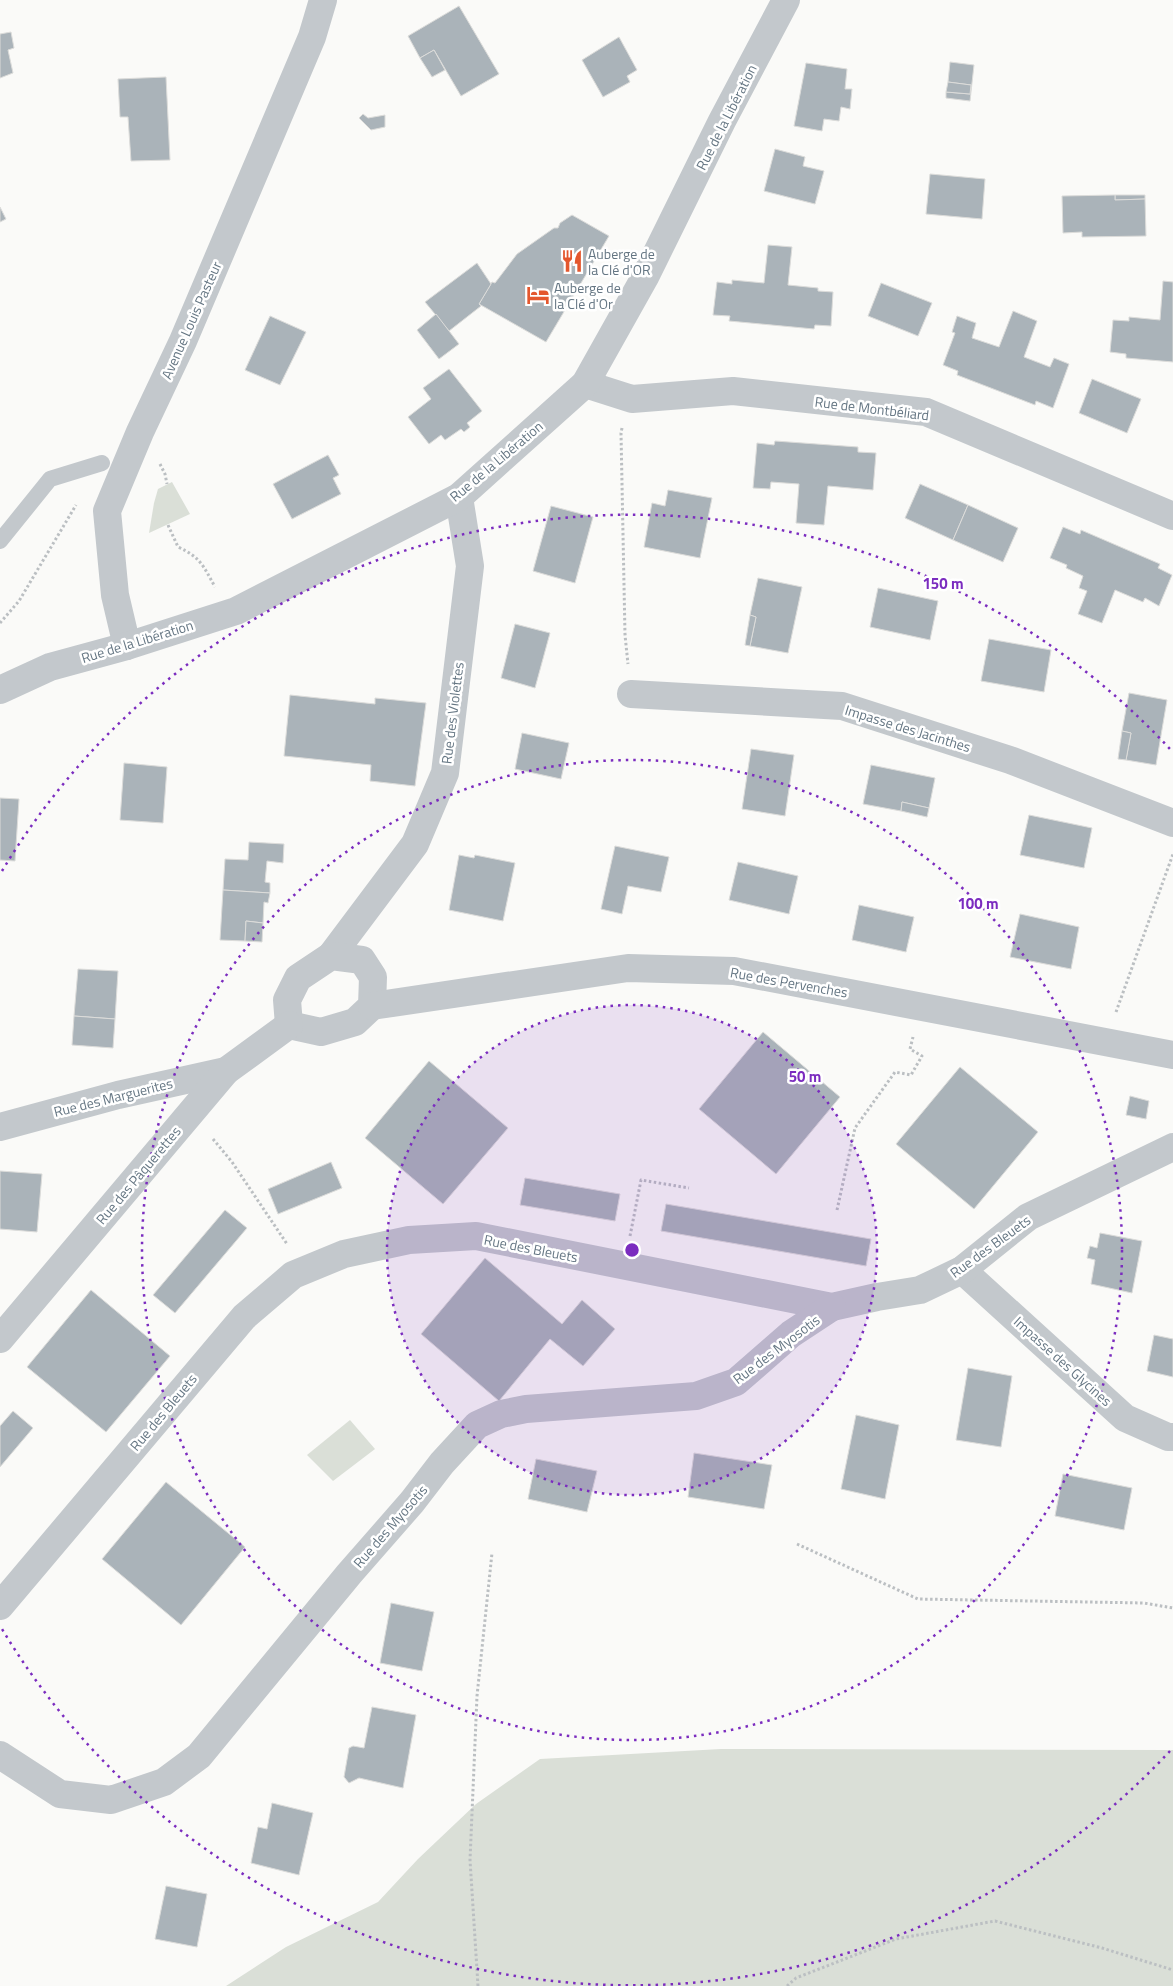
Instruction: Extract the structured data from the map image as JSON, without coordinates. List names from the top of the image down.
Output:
{
  "streets": {
    "street": [
      "Rue de la Libération",
      "Avenue Louis Pasteur",
      "Rue de Montbéliard",
      "Rue des Violettes",
      "Impasse des Jacinthes",
      "Rue des Pervenches",
      "Rue des Marguerites",
      "Rue des Pâquerettes",
      "Rue des Bleuets",
      "Rue des Myosotis",
      "Impasse des Glycines"
    ]
  },
  "crossings": [
    ["Rue de la Libération", "Avenue Louis Pasteur"],
    ["Rue de la Libération", "Rue de Montbéliard"],
    ["Rue de la Libération", "Rue des Violettes"],
    ["Rue des Violettes", "Rue des Pervenches"],
    ["Rue des Violettes", "Rue des Pâquerettes"],
    ["Rue des Pervenches", "Rue des Pâquerettes"],
    ["Rue des Marguerites", "Rue des Pâquerettes"],
    ["Rue des Bleuets", "Rue des Myosotis"],
    ["Rue des Bleuets", "Impasse des Glycines"]
  ],
  "places": {
    "restaurant": ["Auberge de la Clé d'OR"],
    "hotel": ["Auberge de la Clé d'Or"]
  },
  "rings": ["150 m", "100 m", "50 m"]
}
